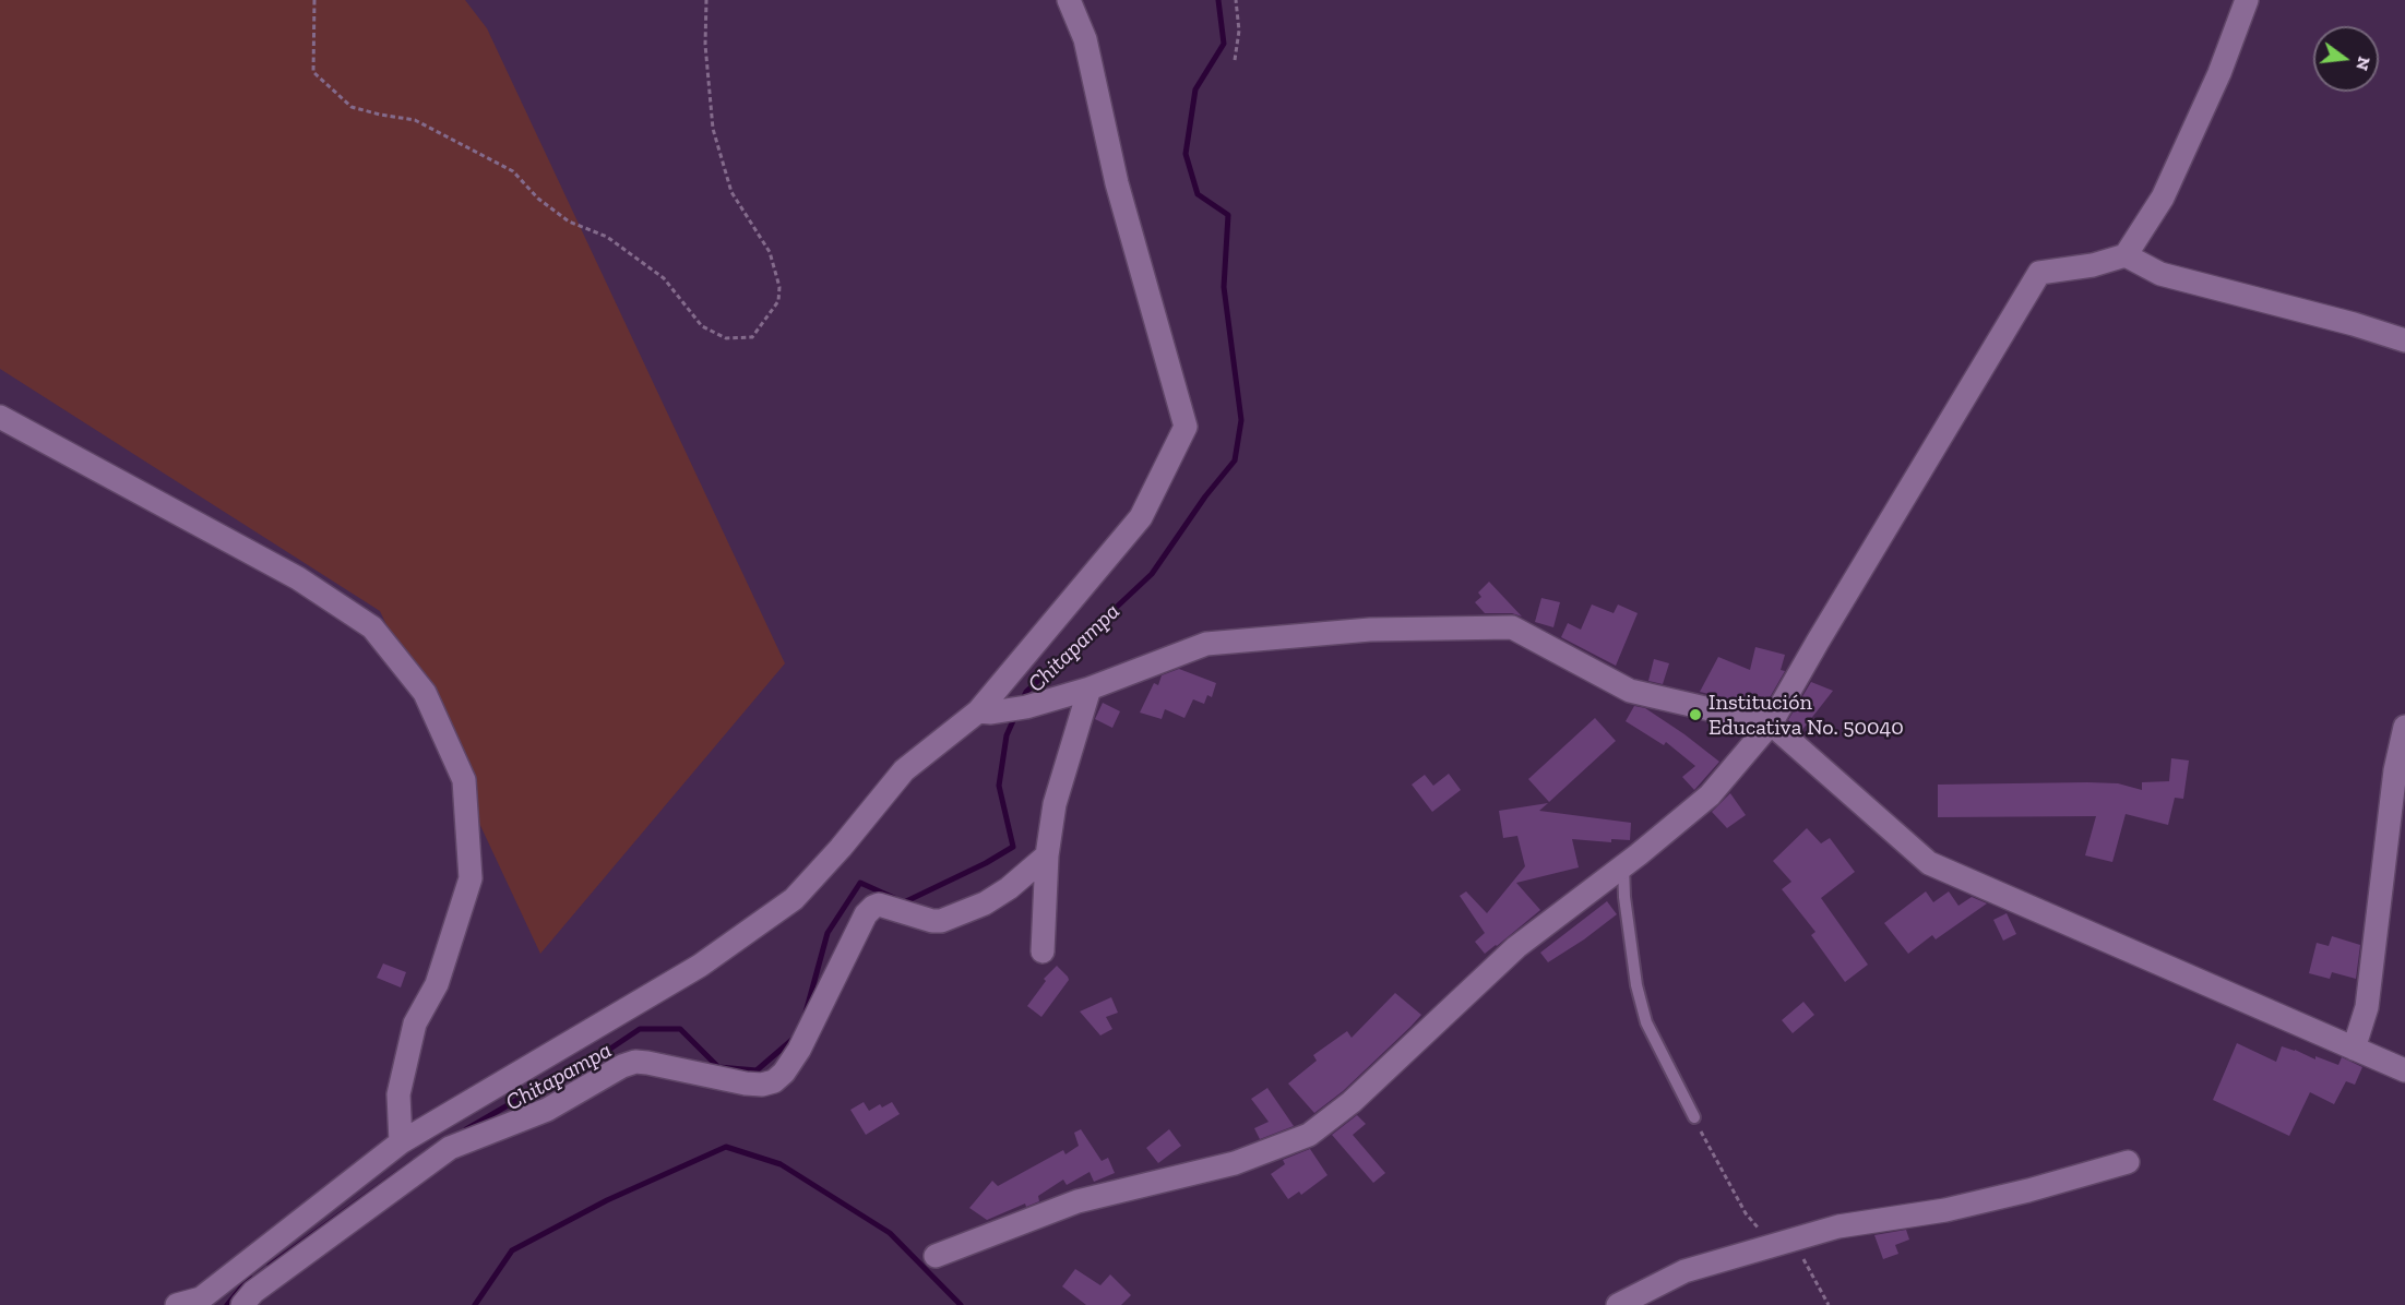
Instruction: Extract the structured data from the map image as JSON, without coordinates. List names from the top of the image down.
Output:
{
  "water": ["Chitapampa"],
  "places": ["Institución Educativa No. 50040"],
  "north": "right"
}
